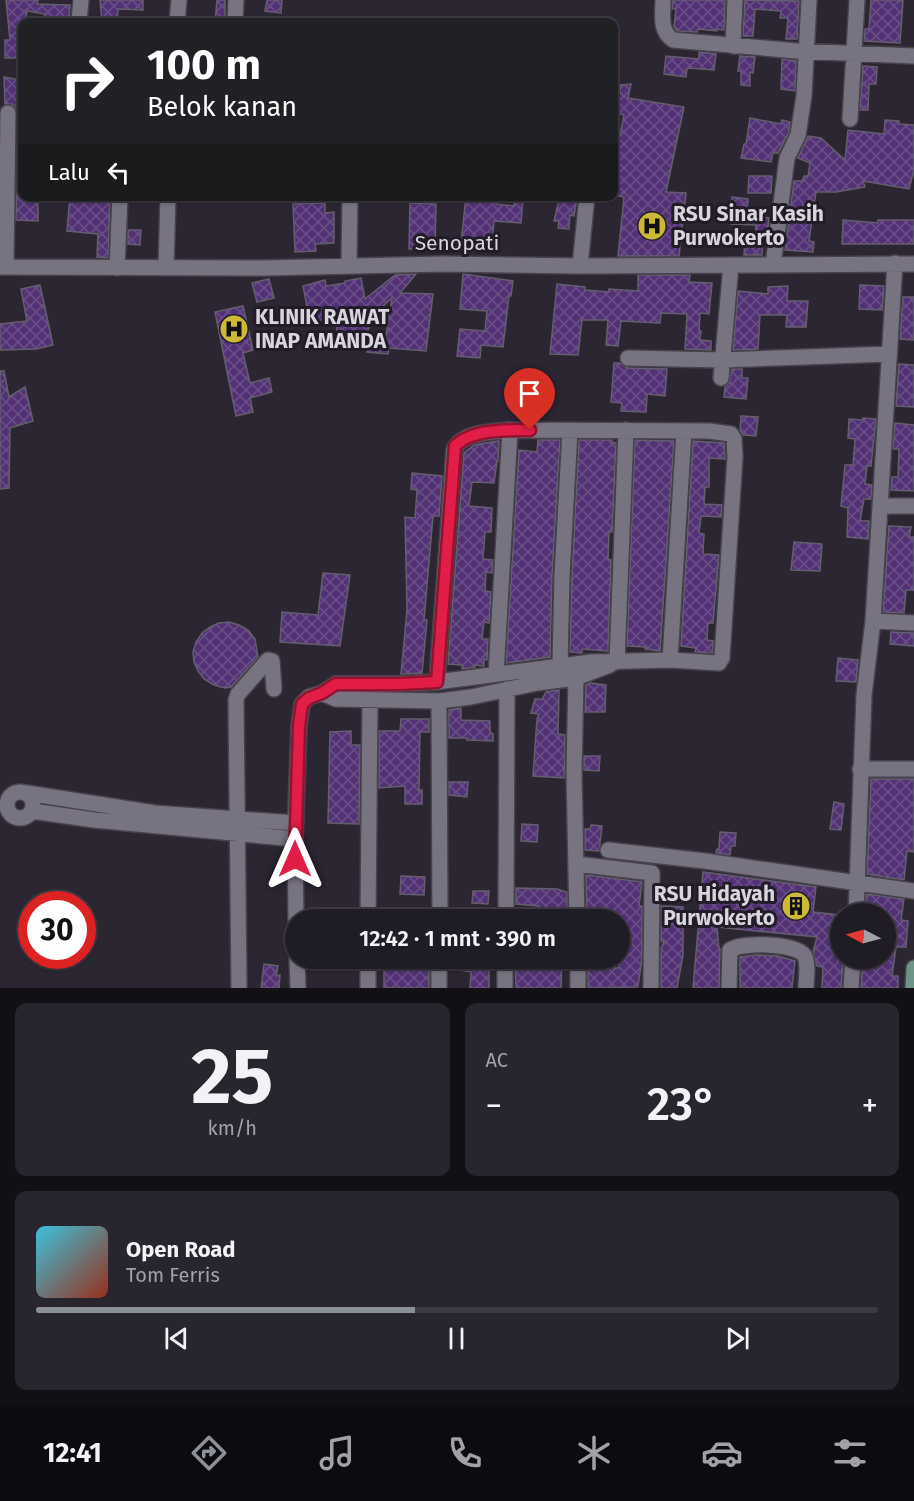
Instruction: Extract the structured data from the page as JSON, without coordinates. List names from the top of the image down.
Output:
{
  "streets": {
    "street": ["Senopati"]
  },
  "places": {
    "hospital": ["RSU Sinar Kasih Purwokerto", "KLINIK RAWAT INAP AMANDA"],
    "building": ["RSU Hidayah Purwokerto"]
  },
  "north": "left",
  "page": {
    "turn": ["100 m", "Belok kanan"],
    "then": "Lalu",
    "limit": "30",
    "trip": "12:42 · 1 mnt · 390 m",
    "tile": [
      ["25", "km/h"],
      "AC"
    ],
    "heat": ["−", "23°", "+"],
    "song": ["Open Road", "Tom Ferris"],
    "tabs": "12:41"
  }
}
